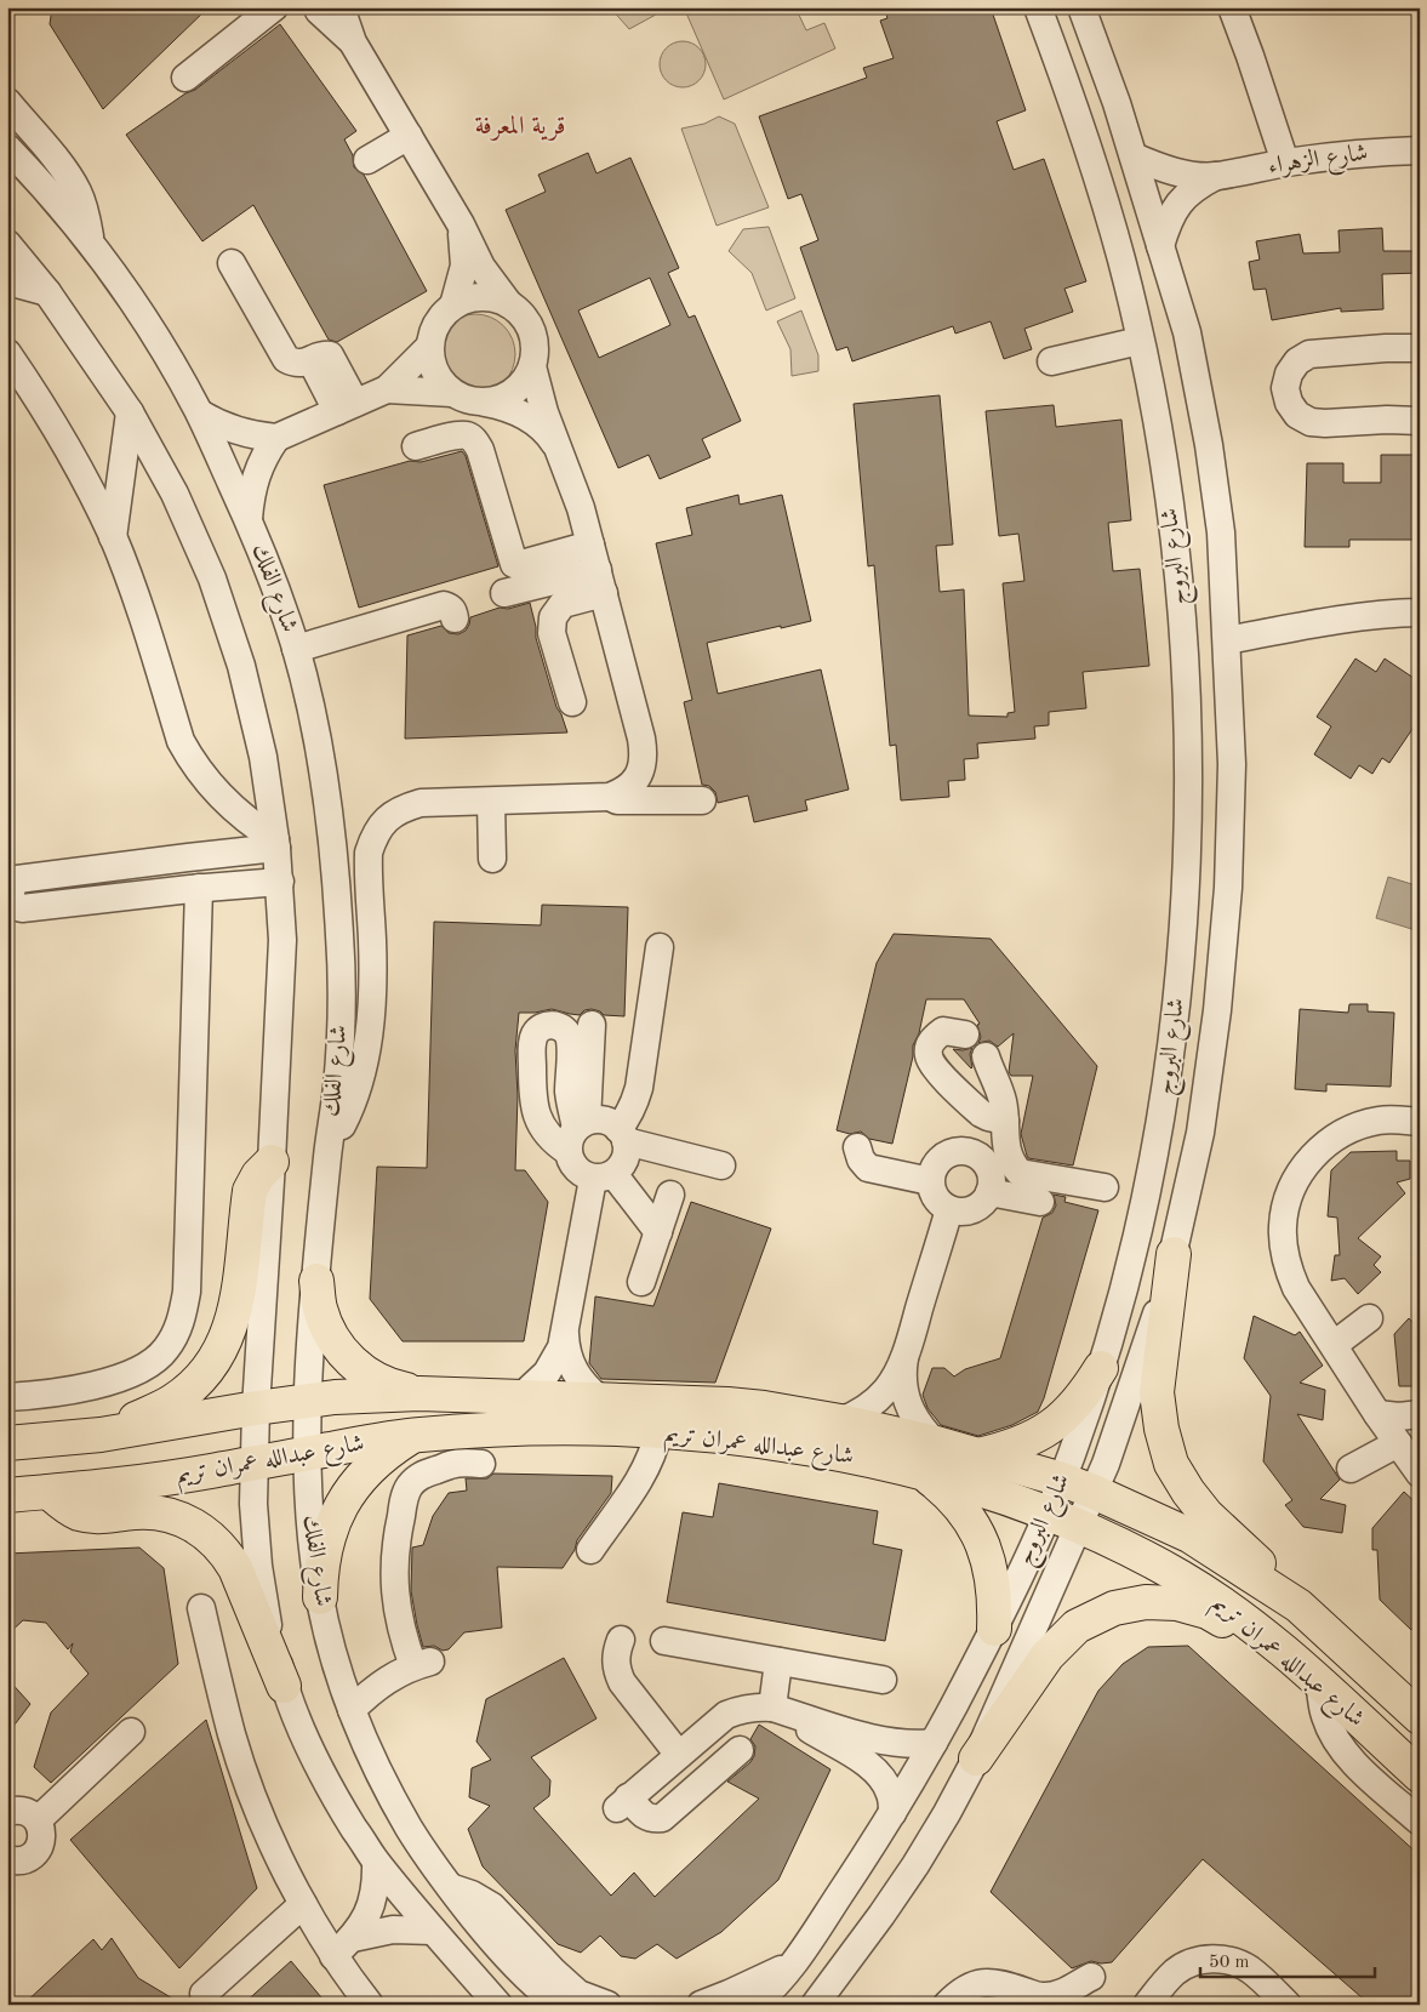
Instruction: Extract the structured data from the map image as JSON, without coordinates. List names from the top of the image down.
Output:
{
  "streets": {
    "main road": ["شارع عبدالله عمران تريم"],
    "street": ["شارع الزهراء", "شارع البروج", "شارع الفلك"]
  },
  "crossings": [
    ["شارع الزهراء", "شارع البروج"],
    ["شارع البروج", "شارع عبدالله عمران تريم"],
    ["شارع الفلك", "شارع عبدالله عمران تريم"]
  ],
  "districts": ["قرية المعرفة"],
  "scale_bar": "50 m"
}
